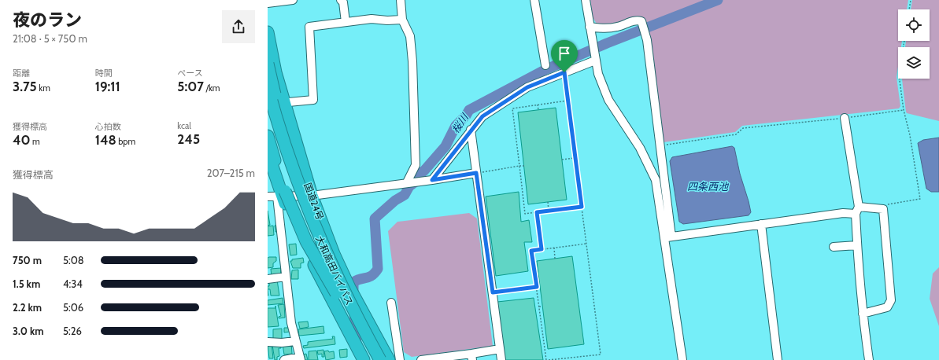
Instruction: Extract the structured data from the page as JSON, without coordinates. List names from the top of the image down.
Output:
{
  "streets": {
    "highway": ["国道24号", "大和高田バイパス"]
  },
  "water": ["桜川", "四条西池"],
  "page": {
    "heading": ["夜のラン", "21:08 · 5 × 750 m"],
    "stats": [
      ["距離", "3.75 km"],
      ["時間", "19:11"],
      ["ペース", "5:07 /km"],
      ["獲得標高", "40 m"],
      ["心拍数", "148 bpm"],
      ["kcal", "245"]
    ],
    "chart": ["獲得標高", "207–215 m"],
    "list": [
      {
        "name": "750 m",
        "note": "5:08"
      },
      {
        "name": "1.5 km",
        "note": "4:34"
      },
      {
        "name": "2.2 km",
        "note": "5:06"
      },
      {
        "name": "3.0 km",
        "note": "5:26"
      }
    ]
  }
}
